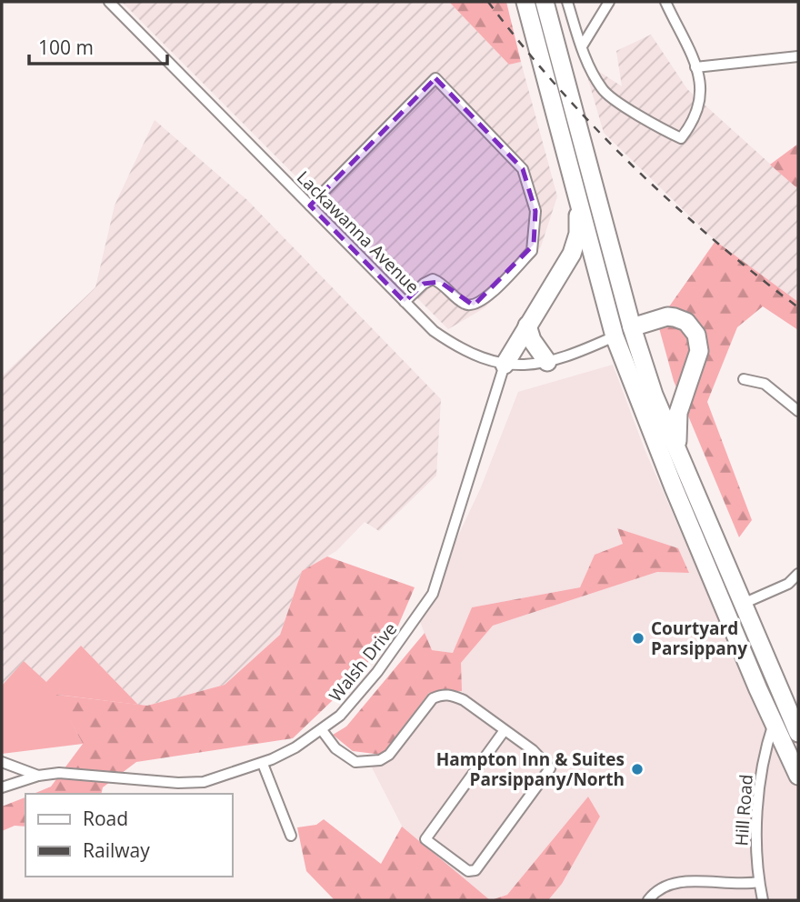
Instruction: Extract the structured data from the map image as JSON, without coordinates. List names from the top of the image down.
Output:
{
  "streets": {
    "street": ["Lackawanna Avenue", "Walsh Drive", "Hill Road"]
  },
  "crossings": [
    ["Lackawanna Avenue", "Walsh Drive"]
  ],
  "places": ["Courtyard Parsippany", "Hampton Inn & Suites Parsippany/North"],
  "legend": ["Road", "Railway"],
  "scale_bar": "100 m"
}
